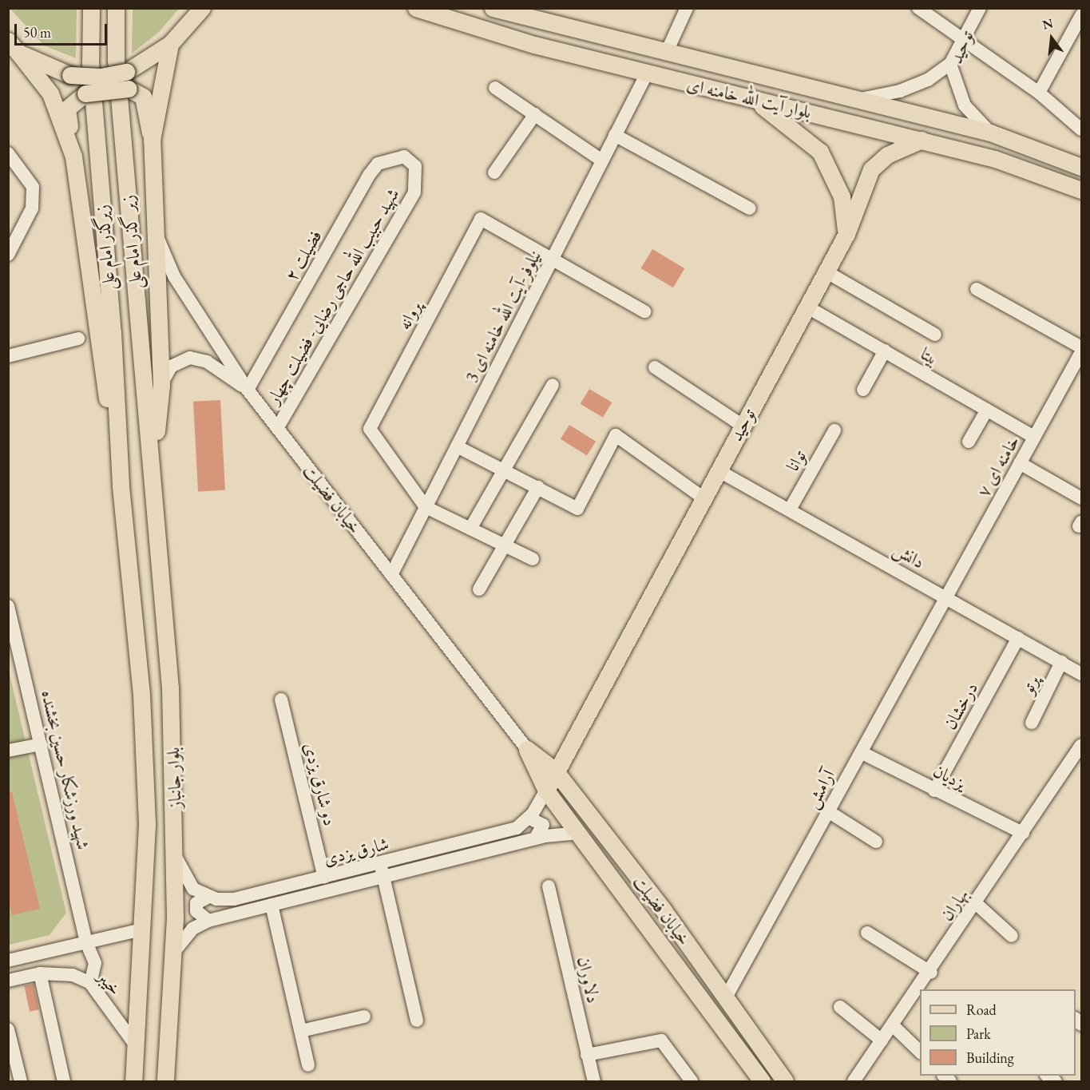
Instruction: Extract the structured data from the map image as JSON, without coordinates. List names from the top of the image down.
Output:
{
  "streets": {
    "main road": [
      "توحید",
      "بلوار آیت الله خامنه ای",
      "زیر گذر امام علی",
      "زیرگذر امام علی",
      "خیابان فضیلت",
      "بلوار جانباز"
    ],
    "street": [
      "فضیلت ۲",
      "شهید حبیب الله حاجی رضایی- فضیلت چهار",
      "پروانه",
      "نیلوفر-آیت الله خامنه ای 3",
      "بیتا",
      "توانا",
      "خامنه ای ۷",
      "دانش",
      "پرتو",
      "درخشان",
      "شهید ورزشکار حسین بخشنده",
      "یزدیان",
      "دو شارق یزدی",
      "آرامش",
      "شارق یزدی",
      "بهاران",
      "دلاوران",
      "خیبر"
    ]
  },
  "crossings": [
    ["توحید", "بلوار آیت الله خامنه ای"],
    ["توحید", "بیتا"],
    ["توحید", "خیابان فضیلت"],
    ["توحید", "دانش"],
    ["توحید", "شارق یزدی"],
    ["بلوار آیت الله خامنه ای", "نیلوفر-آیت الله خامنه ای 3"],
    ["زیر گذر امام علی", "بلوار جانباز"],
    ["زیرگذر امام علی", "بلوار جانباز"],
    ["فضیلت ۲", "شهید حبیب الله حاجی رضایی- فضیلت چهار"],
    ["فضیلت ۲", "خیابان فضیلت"],
    ["شهید حبیب الله حاجی رضایی- فضیلت چهار", "خیابان فضیلت"],
    ["پروانه", "نیلوفر-آیت الله خامنه ای 3"],
    ["نیلوفر-آیت الله خامنه ای 3", "خیابان فضیلت"],
    ["بیتا", "خامنه ای ۷"],
    ["توانا", "دانش"],
    ["خامنه ای ۷", "دانش"],
    ["خامنه ای ۷", "آرامش"],
    ["خیابان فضیلت", "آرامش"],
    ["خیابان فضیلت", "شارق یزدی"],
    ["دانش", "پرتو"],
    ["دانش", "درخشان"],
    ["دانش", "آرامش"],
    ["درخشان", "یزدیان"],
    ["شهید ورزشکار حسین بخشنده", "خیبر"],
    ["یزدیان", "آرامش"],
    ["یزدیان", "بهاران"],
    ["بلوار جانباز", "شارق یزدی"],
    ["بلوار جانباز", "خیبر"],
    ["دو شارق یزدی", "شارق یزدی"]
  ],
  "legend": ["Road", "Park", "Building"],
  "scale_bar": "50 m",
  "north": "top"
}
